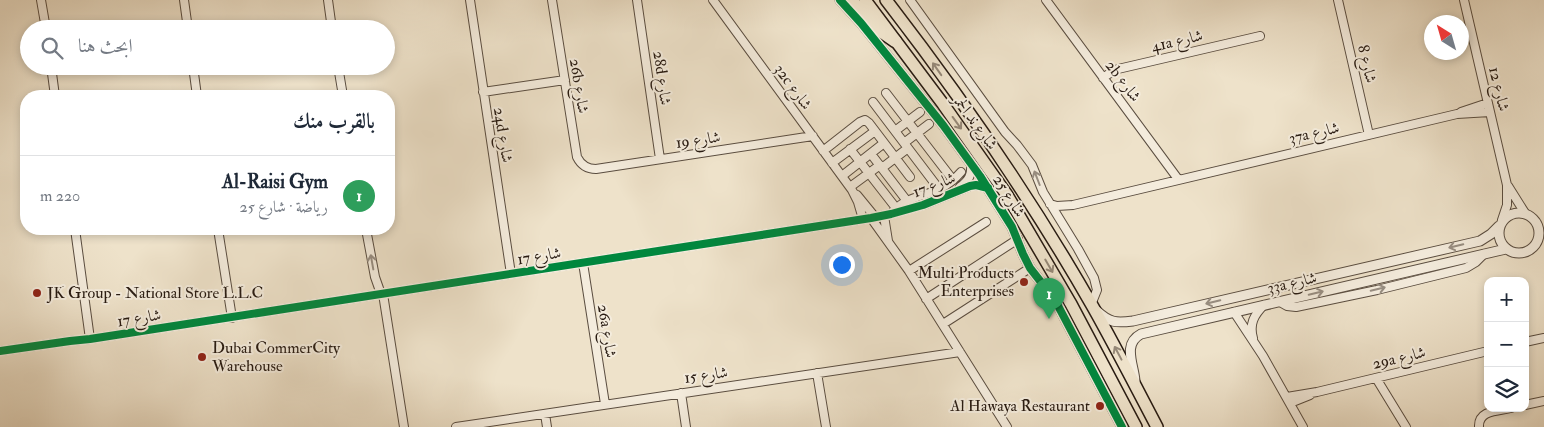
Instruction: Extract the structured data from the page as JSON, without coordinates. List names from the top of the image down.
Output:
{
  "streets": {
    "main road": ["شارع ند الحمر"],
    "street": [
      "41a شارع",
      "شارع 8",
      "28d شارع",
      "2b شارع",
      "26b شارع",
      "32c شارع",
      "شارع 12",
      "37a شارع",
      "24d شارع",
      "شارع 19",
      "شارع 17",
      "شارع 25",
      "33a شارع",
      "26a شارع",
      "29a شارع",
      "شارع 15"
    ]
  },
  "crossings": [
    ["41a شارع", "2b شارع"],
    ["شارع 8", "37a شارع"],
    ["28d شارع", "شارع 19"],
    ["2b شارع", "37a شارع"],
    ["26b شارع", "شارع 19"],
    ["32c شارع", "شارع 19"],
    ["32c شارع", "شارع 17"],
    ["32c شارع", "شارع 15"],
    ["شارع 12", "37a شارع"],
    ["شارع 12", "33a شارع"],
    ["شارع ند الحمر", "33a شارع"],
    ["24d شارع", "شارع 17"],
    ["شارع 17", "شارع 25"],
    ["شارع 17", "26a شارع"],
    ["26a شارع", "شارع 15"]
  ],
  "places": [
    "Multi Products Enterprises",
    "JK Group - National Store L.L.C",
    "Dubai CommerCity Warehouse",
    "Al Hawaya Restaurant"
  ],
  "north": "top left",
  "page": {
    "search": "ابحث هنا",
    "heading": "بالقرب منك",
    "list": [
      {
        "mark": "1",
        "name": "Al-Raisi Gym",
        "note": "رياضة · شارع 25",
        "value": "220 m"
      }
    ],
    "map_buttons": ["+", "−"],
    "pins": "1"
  }
}
